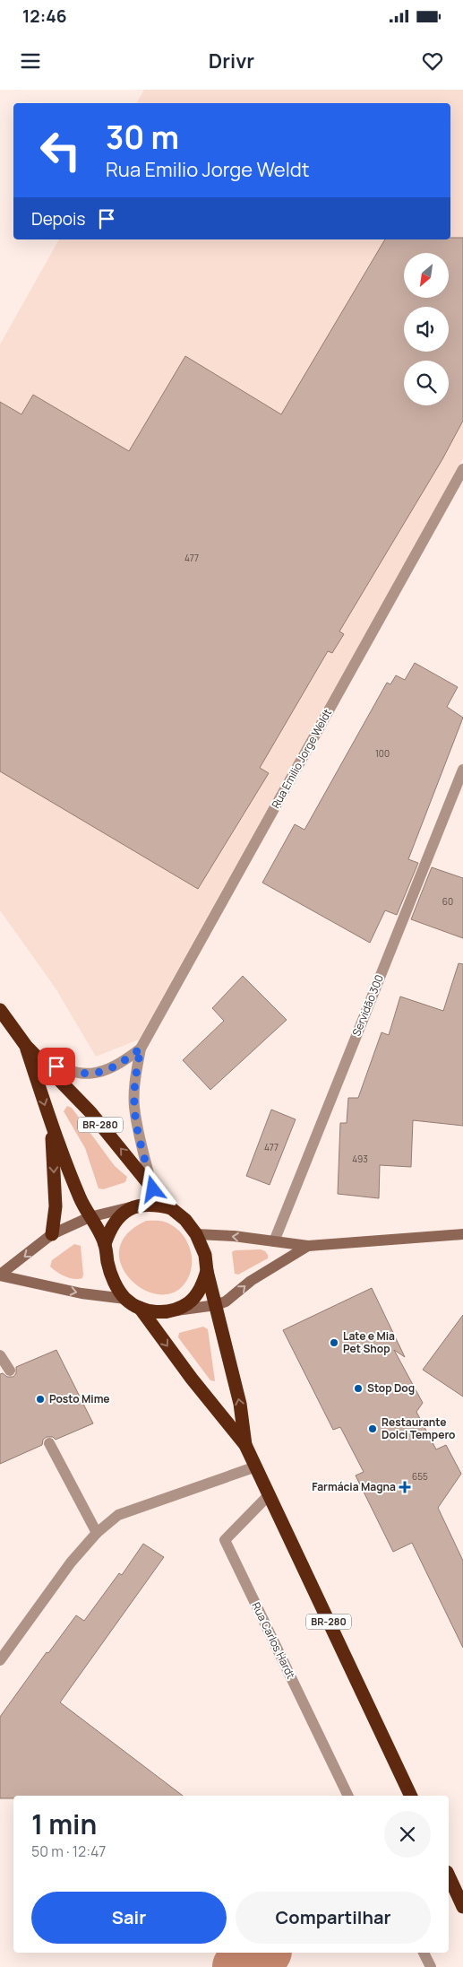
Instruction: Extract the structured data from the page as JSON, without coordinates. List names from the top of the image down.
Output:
{
  "streets": {
    "highway": ["BR-280"],
    "street": ["Rua Emilio Jorge Weldt", "Servidão 300", "Rua Carlos Hardt"]
  },
  "crossings": [
    ["Rua Emilio Jorge Weldt", "BR-280"],
    ["BR-280", "Rua Carlos Hardt"]
  ],
  "places": {
    "other": [
      "Late e Mia Pet Shop",
      "Stop Dog",
      "Posto Mime",
      "Restaurante Dolci Tempero"
    ],
    "health": ["Farmácia Magna"]
  },
  "house_numbers": [
    "477",
    "100",
    "60",
    "477",
    "493",
    "655"
  ],
  "north": "bottom left",
  "page": {
    "status": "12:46",
    "header": "Drivr",
    "turn": ["30 m", "Rua Emilio Jorge Weldt"],
    "then": "Depois",
    "heading": ["1 min", "50 m · 12:47"],
    "buttons": ["Sair", "Compartilhar"]
  }
}
